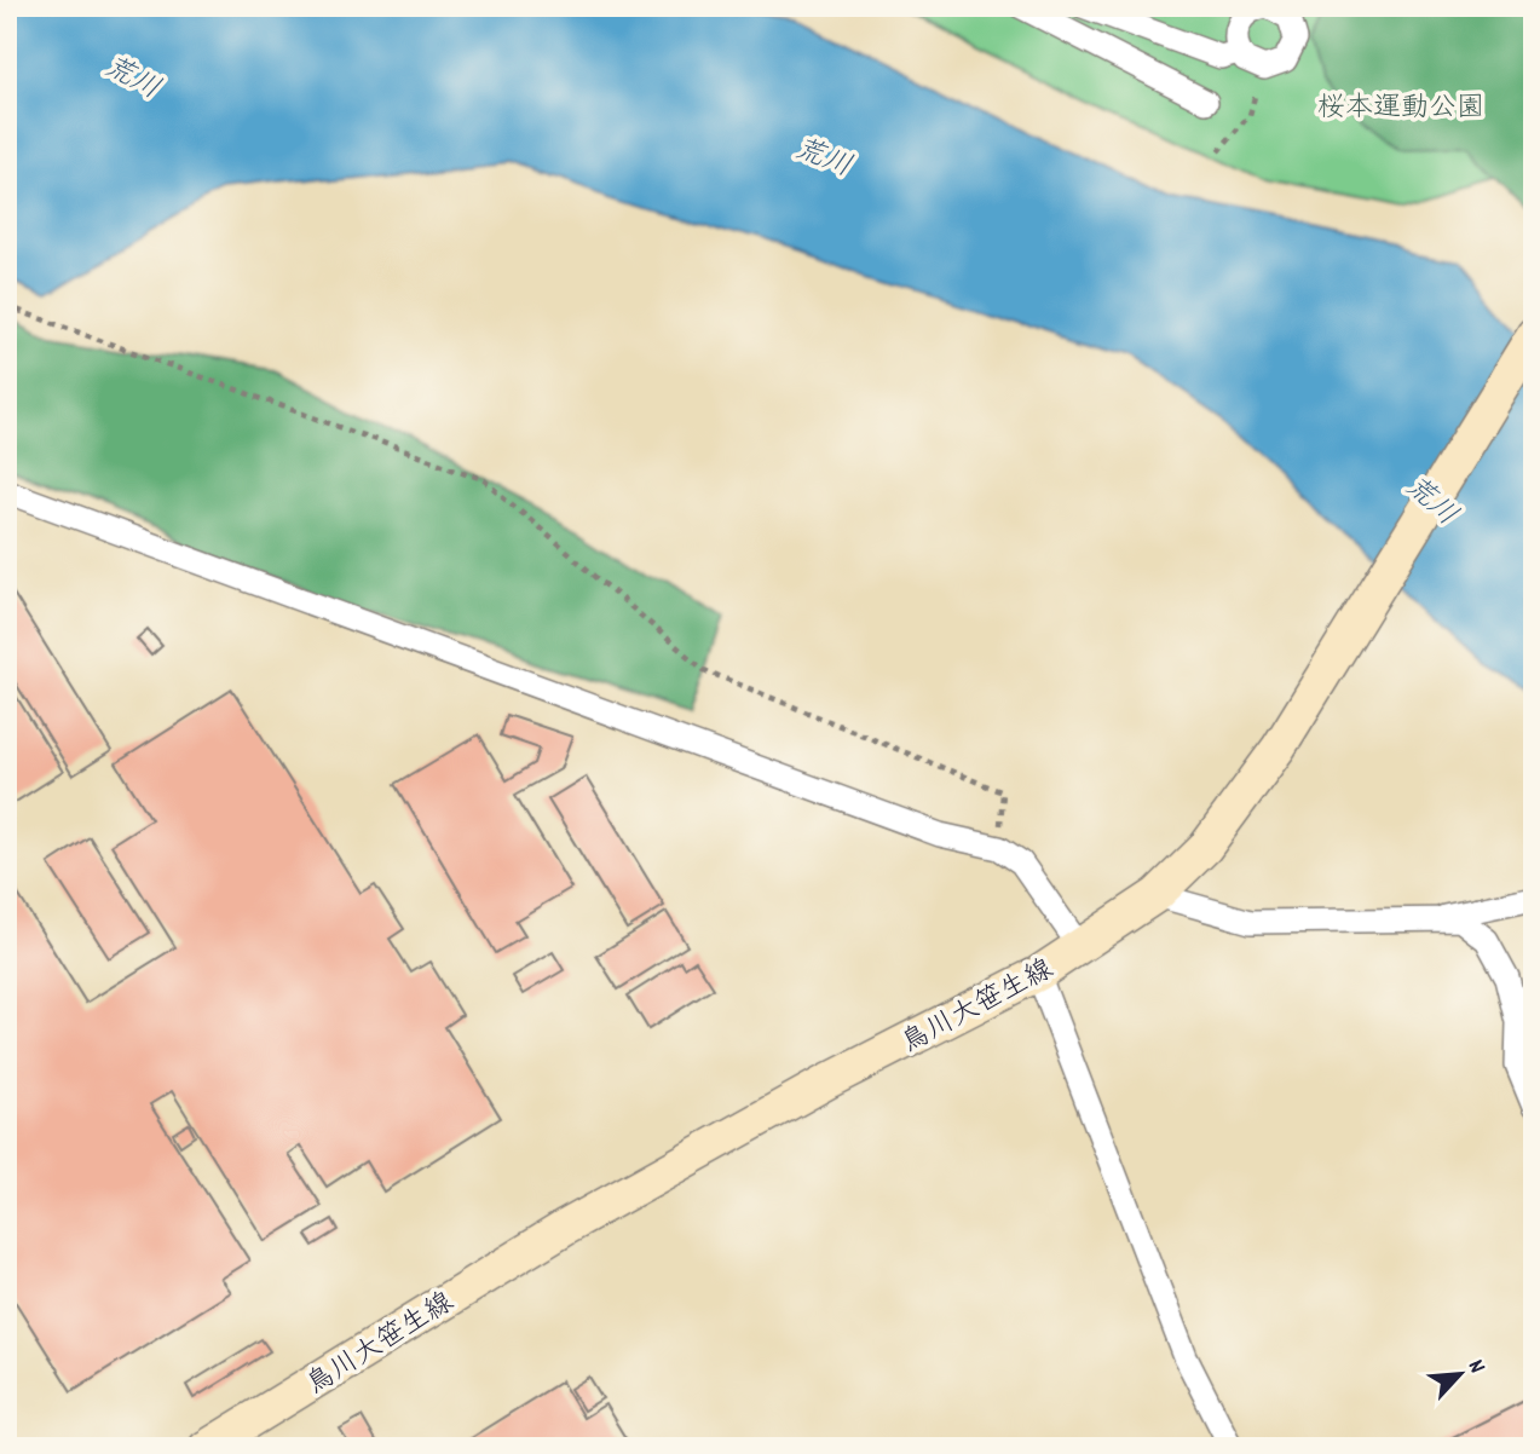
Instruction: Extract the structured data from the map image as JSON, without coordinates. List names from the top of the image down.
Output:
{
  "streets": {
    "street": ["鳥川大笹生線"]
  },
  "water": ["荒川"],
  "parks": ["桜本運動公園"],
  "north": "top right"
}
